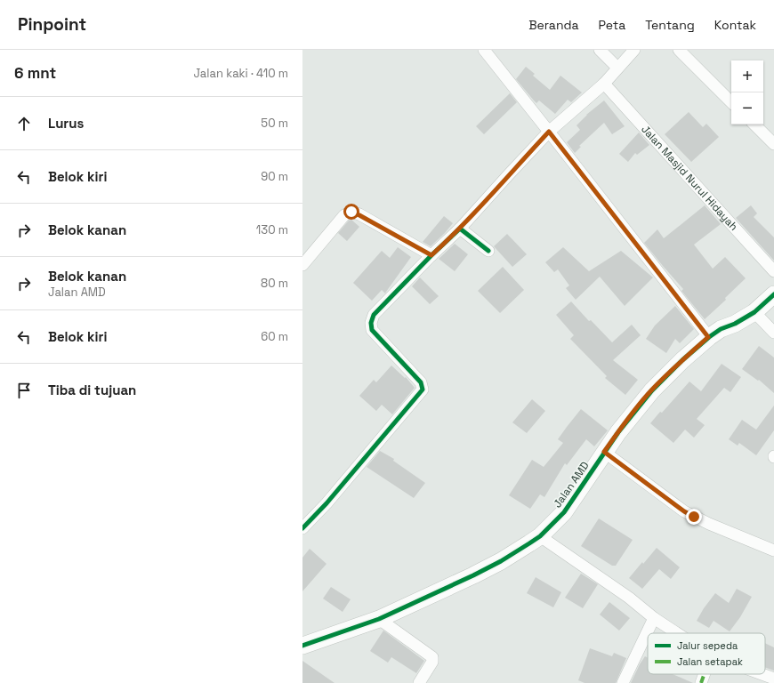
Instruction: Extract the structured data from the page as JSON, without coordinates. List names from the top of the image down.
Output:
{
  "streets": {
    "street": ["Jalan Masjid Nurul Hidayah", "Jalan AMD"]
  },
  "legend": ["Jalur sepeda", "Jalan setapak"],
  "page": {
    "header": "Pinpoint",
    "nav": [
      "Beranda",
      "Peta",
      "Tentang",
      "Kontak"
    ],
    "heading": ["6 mnt", "Jalan kaki · 410 m"],
    "map_buttons": ["+", "−"],
    "list": [
      ["Lurus", "50 m"],
      ["Belok kiri", "90 m"],
      ["Belok kanan", "130 m"],
      ["Belok kanan", "Jalan AMD", "80 m"],
      ["Belok kiri", "60 m"],
      "Tiba di tujuan"
    ]
  }
}
